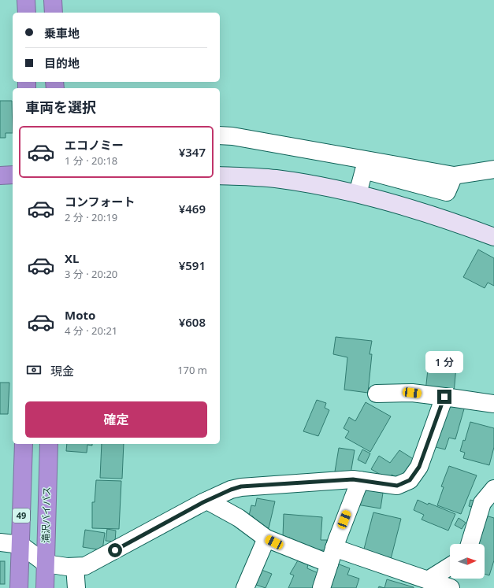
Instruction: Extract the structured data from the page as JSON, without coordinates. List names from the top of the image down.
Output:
{
  "streets": {
    "highway": ["滝沢バイパス", "49"]
  },
  "north": "right",
  "page": {
    "banner": ["乗車地", "目的地"],
    "heading": "車両を選択",
    "list": [
      {
        "name": "エコノミー",
        "note": "1 分 · 20:18",
        "value": "¥347"
      },
      {
        "name": "コンフォート",
        "note": "2 分 · 20:19",
        "value": "¥469"
      },
      {
        "name": "XL",
        "note": "3 分 · 20:20",
        "value": "¥591"
      },
      {
        "name": "Moto",
        "note": "4 分 · 20:21",
        "value": "¥608"
      }
    ],
    "bubble": "1 分",
    "pay": ["現金", "170 m"],
    "buttons": "確定"
  }
}
